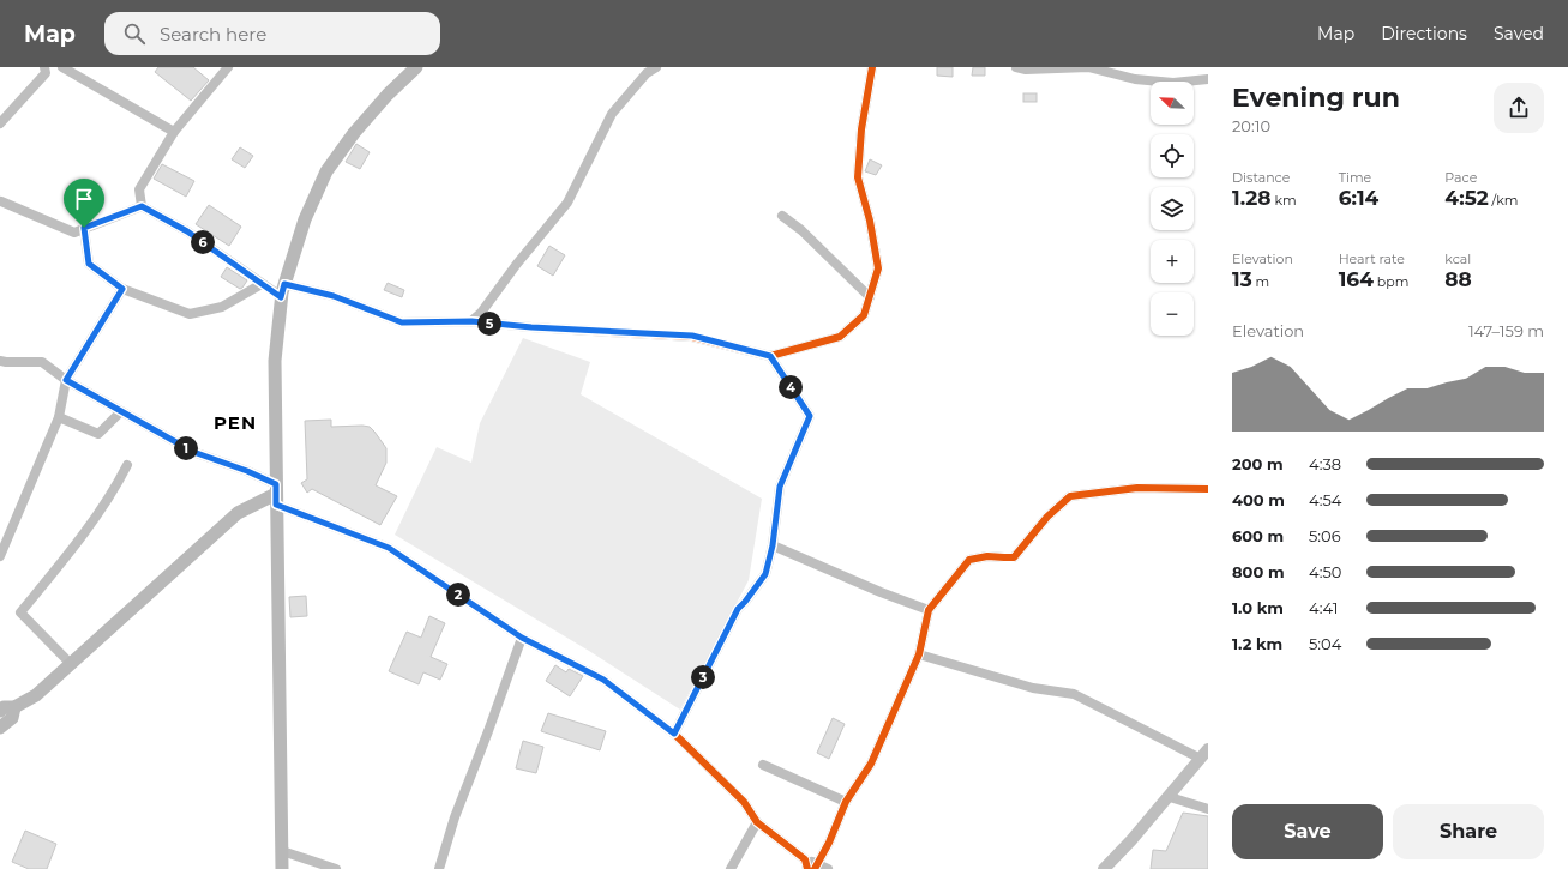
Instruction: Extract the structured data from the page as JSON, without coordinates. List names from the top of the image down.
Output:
{
  "districts": ["PEN"],
  "north": "top left",
  "page": {
    "header": "Map",
    "search": "Search here",
    "nav": ["Map", "Directions", "Saved"],
    "heading": ["Evening run", "20:10"],
    "map_buttons": ["+", "−"],
    "stats": [
      ["Distance", "1.28 km"],
      ["Time", "6:14"],
      ["Pace", "4:52 /km"],
      ["Elevation", "13 m"],
      ["Heart rate", "164 bpm"],
      ["kcal", "88"]
    ],
    "pins": [
      "6",
      "5",
      "4",
      "1",
      "2",
      "3"
    ],
    "chart": ["Elevation", "147–159 m"],
    "list": [
      {
        "name": "200 m",
        "note": "4:38"
      },
      {
        "name": "400 m",
        "note": "4:54"
      },
      {
        "name": "600 m",
        "note": "5:06"
      },
      {
        "name": "800 m",
        "note": "4:50"
      },
      {
        "name": "1.0 km",
        "note": "4:41"
      },
      {
        "name": "1.2 km",
        "note": "5:04"
      }
    ],
    "buttons": ["Save", "Share"]
  }
}
